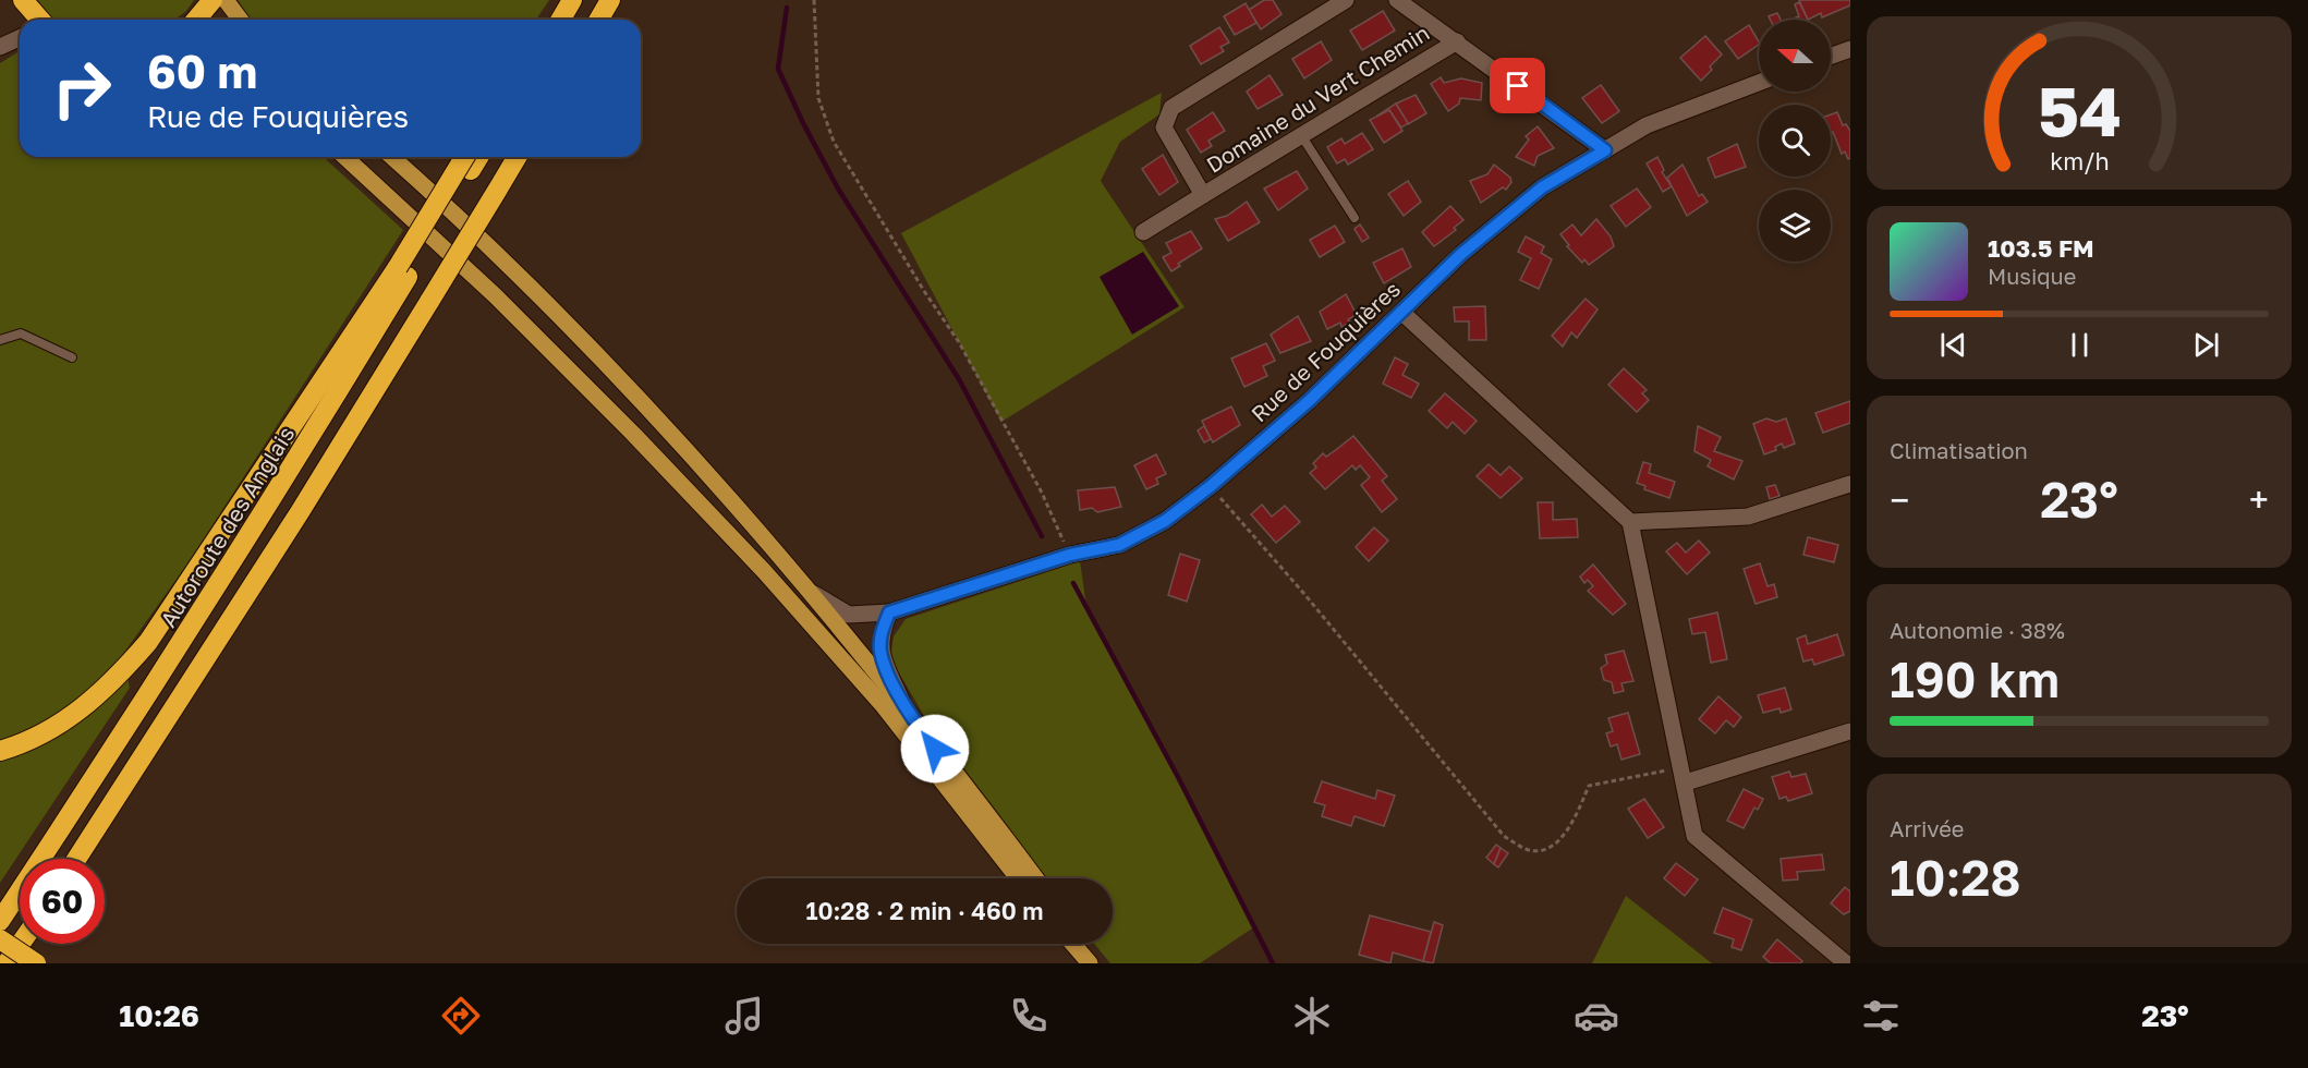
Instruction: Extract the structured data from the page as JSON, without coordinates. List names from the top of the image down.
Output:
{
  "streets": {
    "highway": ["Autoroute des Anglais"],
    "street": ["Domaine du Vert Chemin", "Rue de Fouquières"]
  },
  "crossings": [
    ["Domaine du Vert Chemin", "Rue de Fouquières"]
  ],
  "north": "left",
  "page": {
    "turn": ["60 m", "Rue de Fouquières"],
    "song": ["103.5 FM", "Musique"],
    "tile": [
      "Climatisation",
      ["Autonomie · 38%", "190 km"],
      ["Arrivée", "10:28"]
    ],
    "heat": ["−", "23°", "+"],
    "limit": "60",
    "trip": "10:28 · 2 min · 460 m",
    "tabs": ["10:26", "23°"],
    "gauge": ["54", "km/h"]
  }
}
